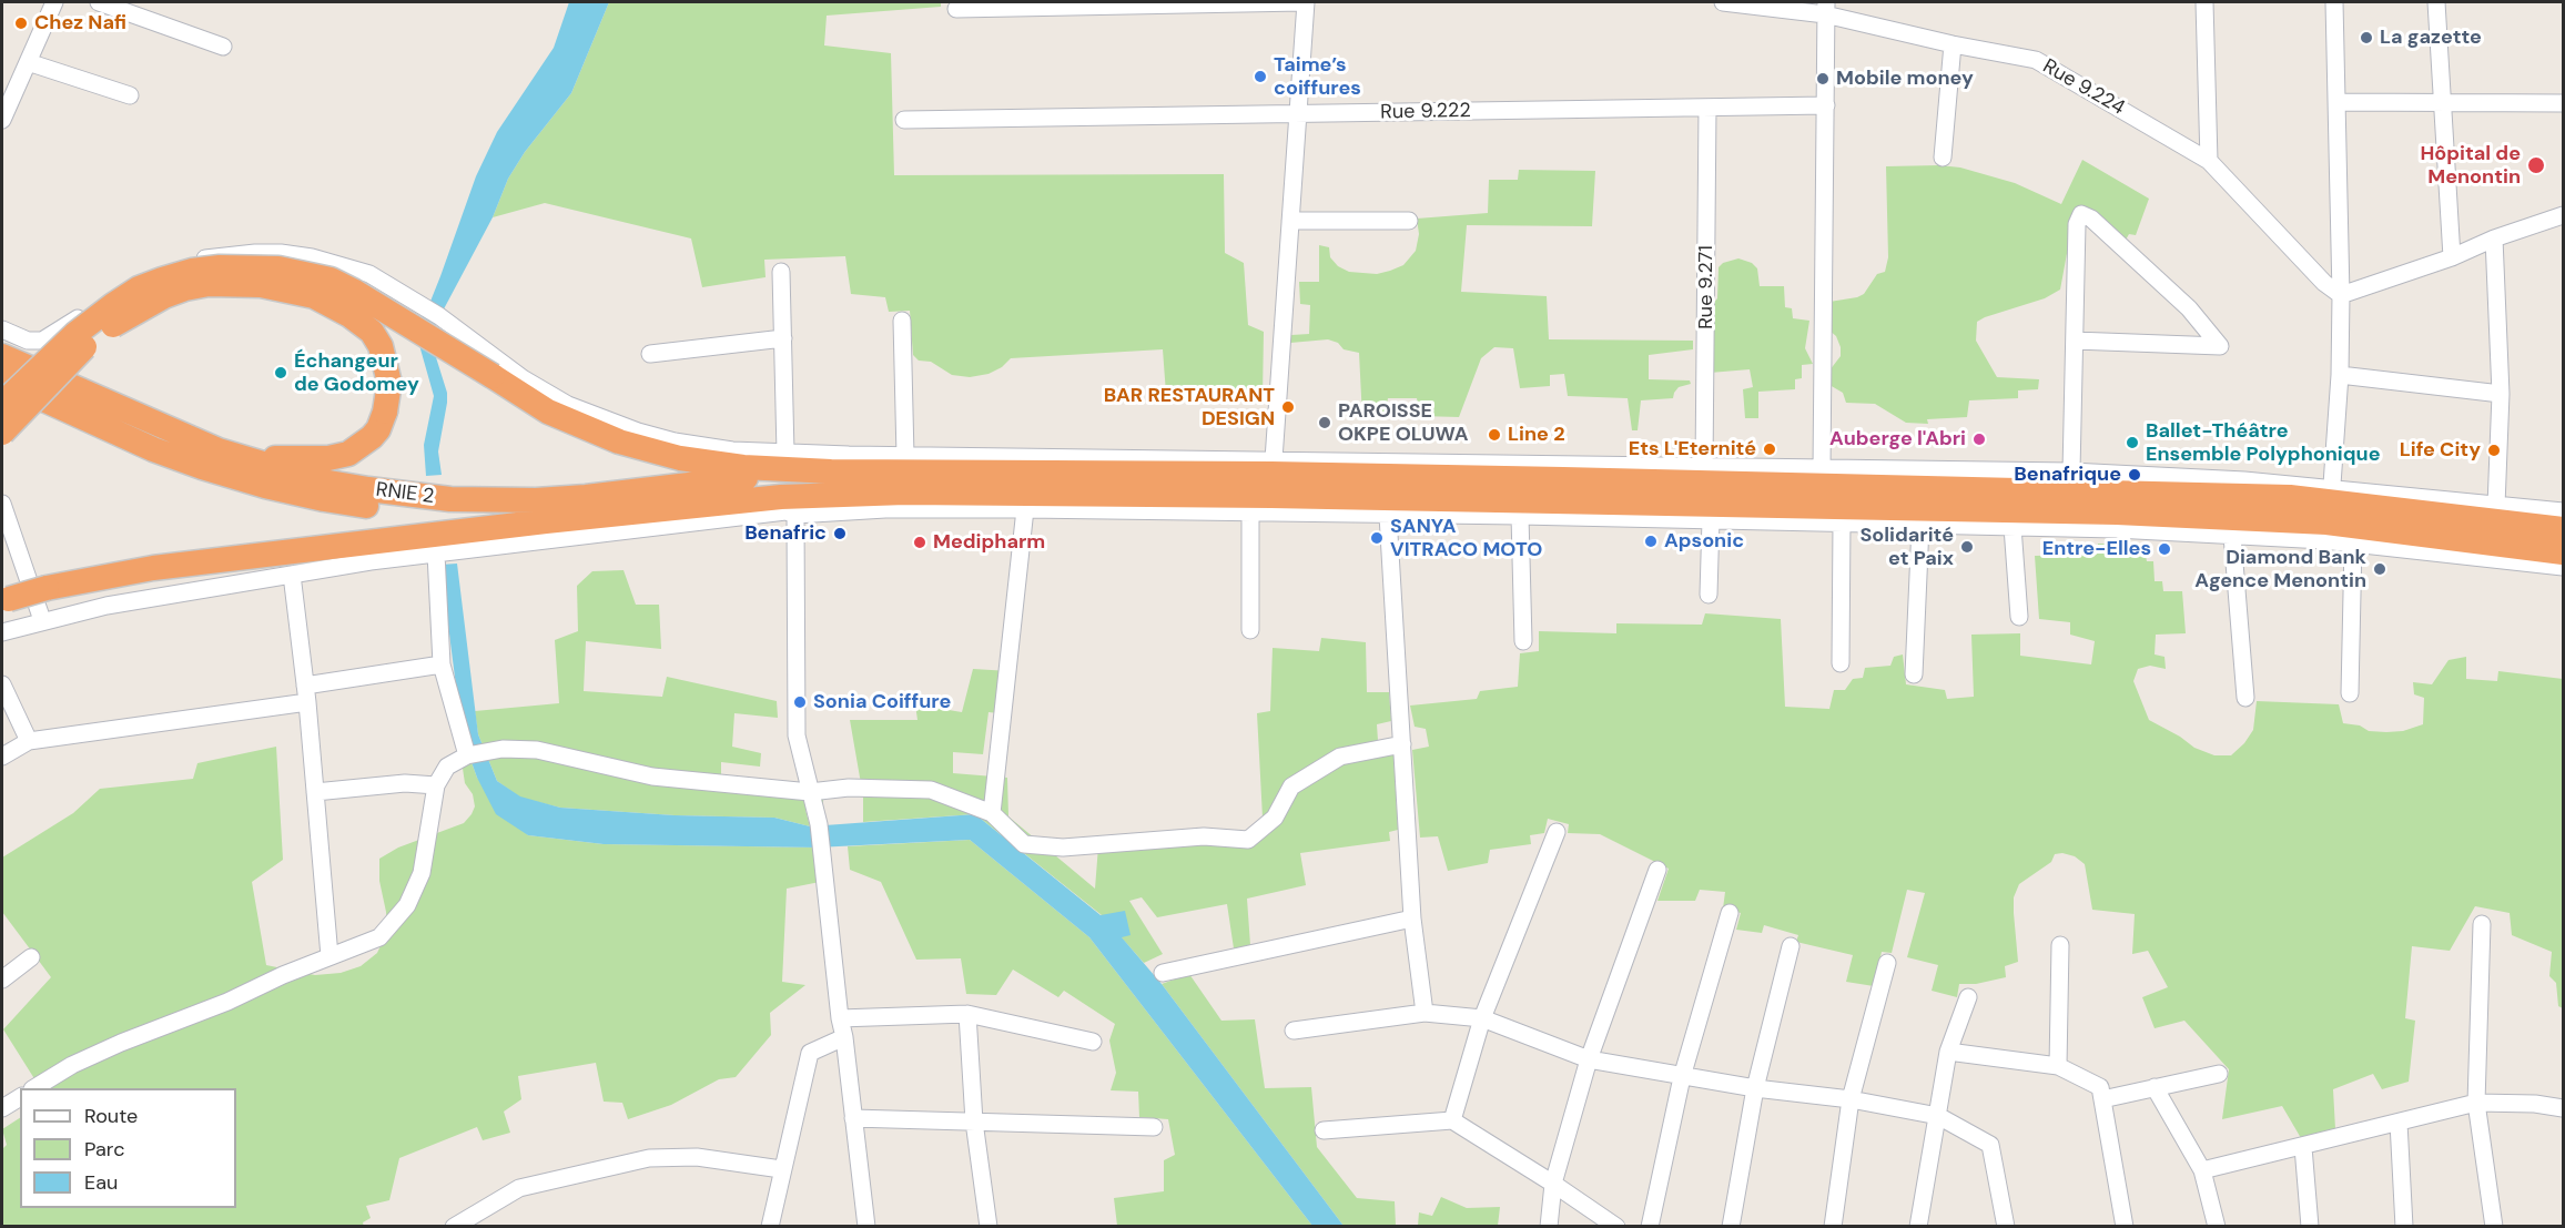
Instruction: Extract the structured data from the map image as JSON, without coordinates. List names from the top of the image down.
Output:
{
  "streets": {
    "highway": ["RNIE 2"],
    "street": ["Rue 9.224", "Rue 9.222", "Rue 9.271"]
  },
  "crossings": [
    ["Rue 9.222", "Rue 9.271"]
  ],
  "places": [
    "Chez Nafi",
    "La gazette",
    "Taime’s coiffures",
    "Mobile money",
    "Hôpital de Menontin",
    "Échangeur de Godomey",
    "BAR RESTAURANT DESIGN",
    "PAROISSE OKPE OLUWA",
    "Line 2",
    "Auberge l'Abri",
    "Ballet-Théâtre Ensemble Polyphonique",
    "Ets L'Eternité",
    "Life City",
    "Benafrique",
    "Benafric",
    "SANYA VITRACO MOTO",
    "Apsonic",
    "Medipharm",
    "Solidarité et Paix",
    "Entre-Elles",
    "Diamond Bank Agence Menontin",
    "Sonia Coiffure"
  ],
  "legend": ["Route", "Parc", "Eau"]
}
